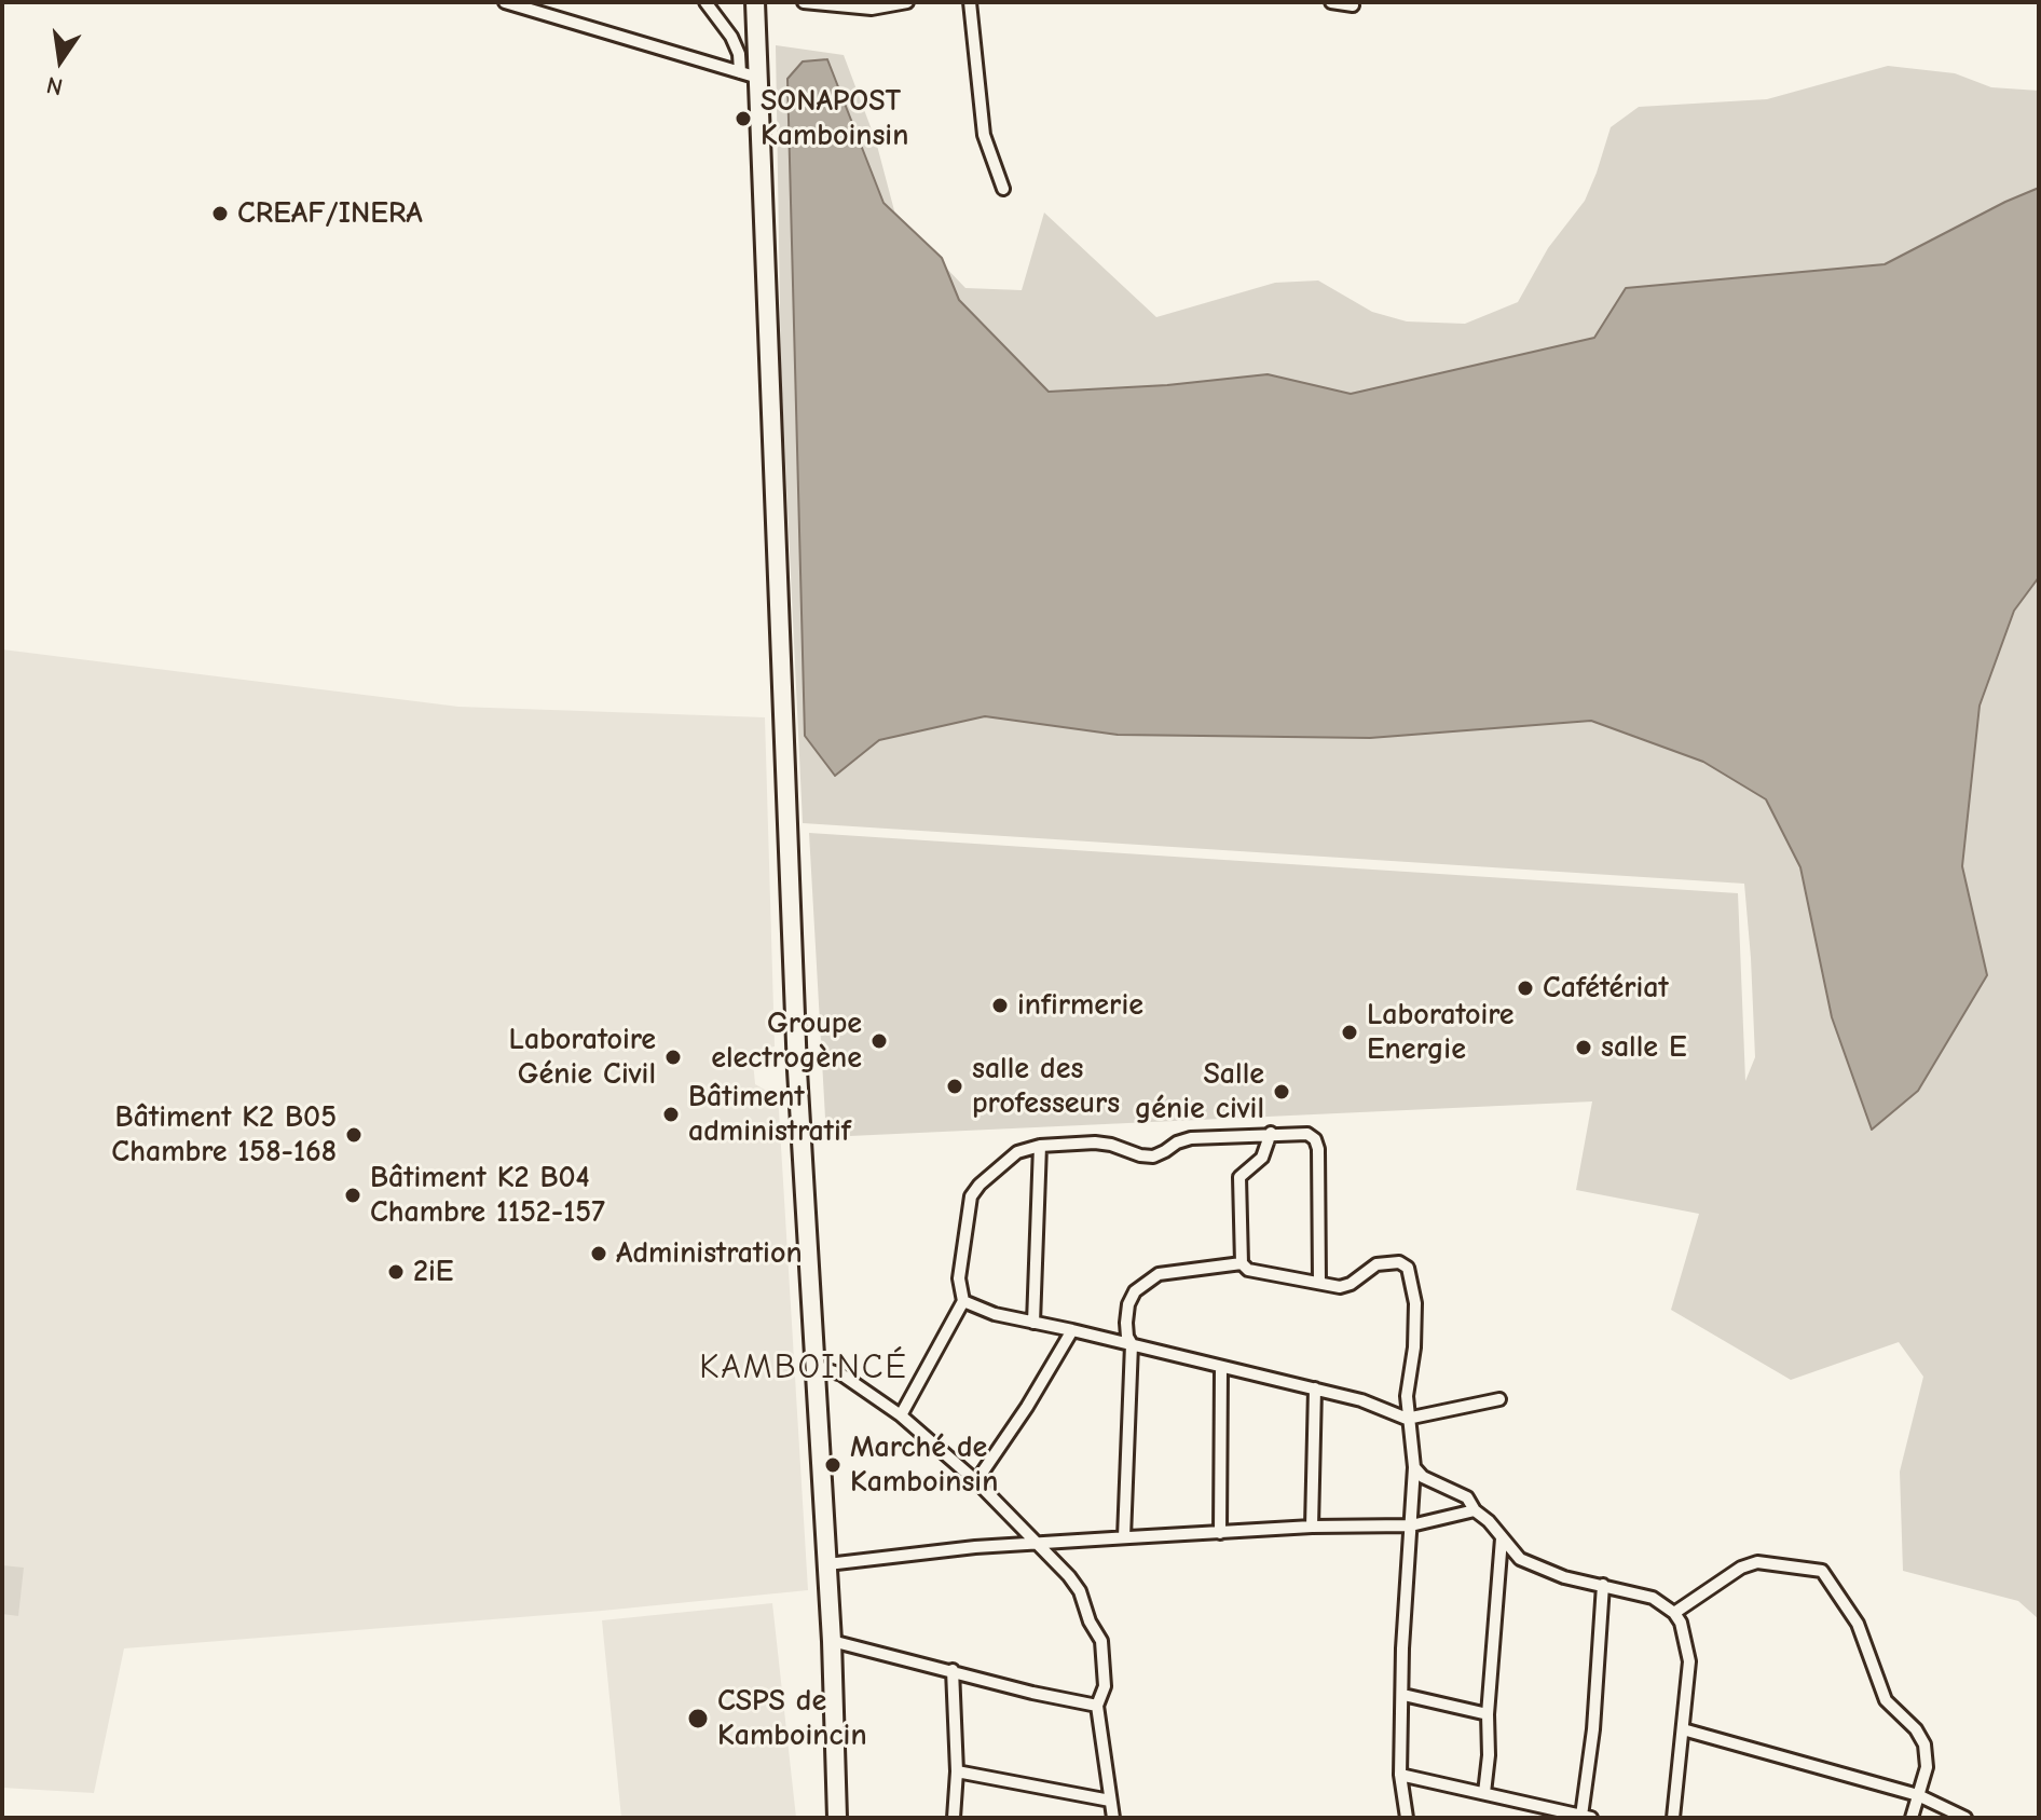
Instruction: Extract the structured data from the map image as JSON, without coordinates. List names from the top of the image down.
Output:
{
  "districts": ["KAMBOINCÉ"],
  "places": [
    "SONAPOST Kamboinsin",
    "CREAF/INERA",
    "Cafétériat",
    "infirmerie",
    "Laboratoire Energie",
    "Groupe electrogène",
    "salle E",
    "Laboratoire Génie Civil",
    "salle des professeurs",
    "Salle génie civil",
    "Bâtiment administratif",
    "Bâtiment K2 B05 Chambre 158-168",
    "Bâtiment K2 B04 Chambre 1152-157",
    "Administration",
    "2iE",
    "Marché de Kamboinsin",
    "CSPS de Kamboincin"
  ],
  "north": "bottom"
}
